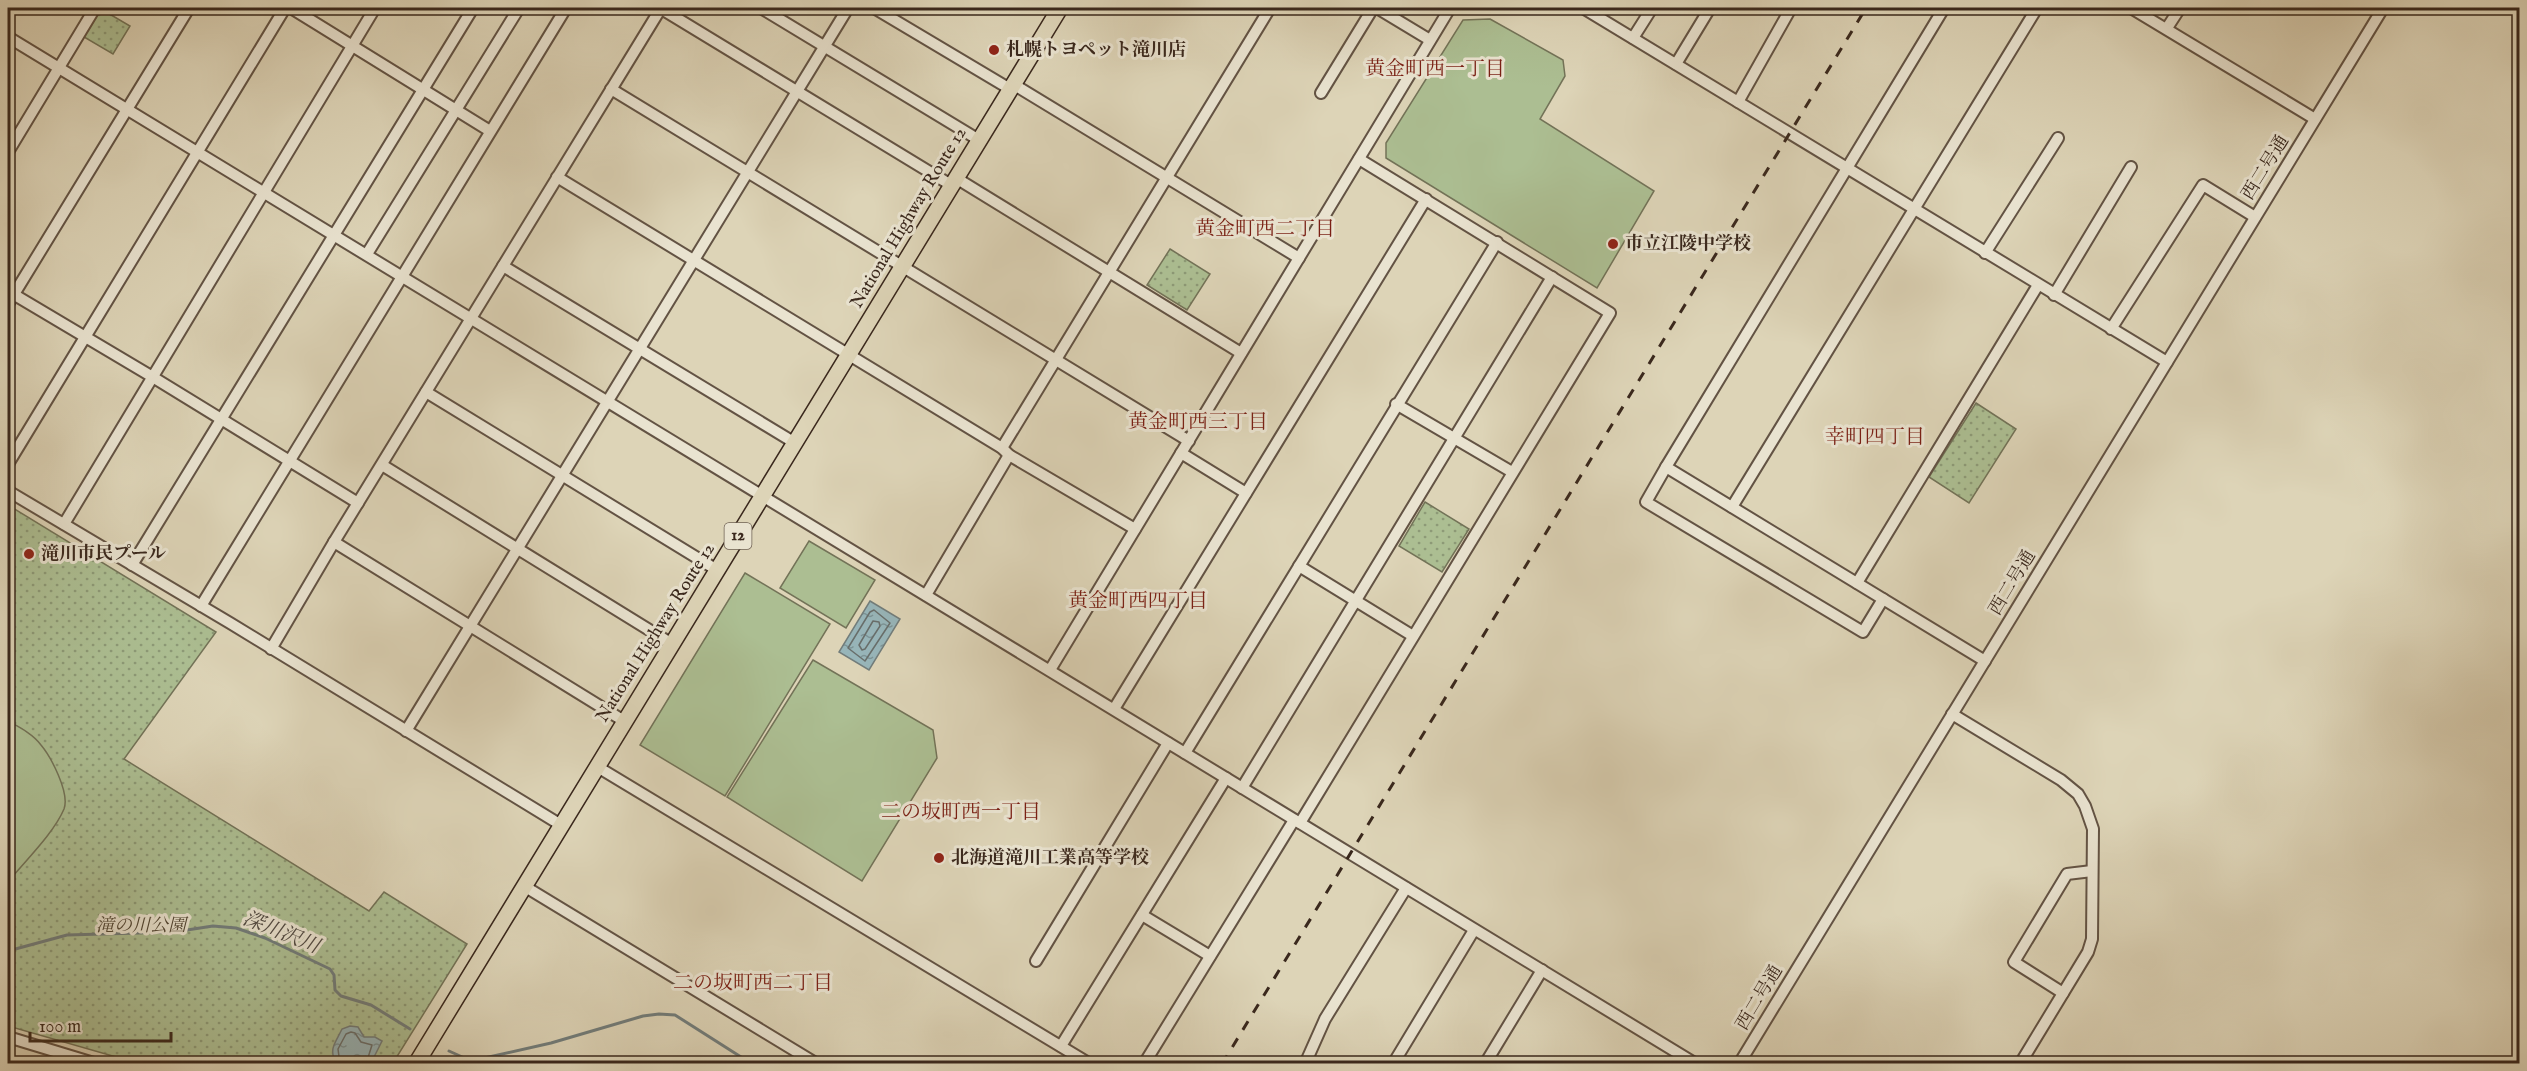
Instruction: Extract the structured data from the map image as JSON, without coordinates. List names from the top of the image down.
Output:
{
  "streets": {
    "highway": ["National Highway Route 12", "12"],
    "street": ["西二号通"]
  },
  "districts": [
    "黄金町西一丁目",
    "黄金町西二丁目",
    "黄金町西三丁目",
    "幸町四丁目",
    "黄金町西四丁目",
    "二の坂町西一丁目",
    "二の坂町西二丁目"
  ],
  "water": ["深川沢川"],
  "parks": ["滝の川公園"],
  "places": [
    "札幌トヨペット滝川店",
    "市立江陵中学校",
    "滝川市民プール",
    "北海道滝川工業高等学校"
  ],
  "scale_bar": "100 m"
}
